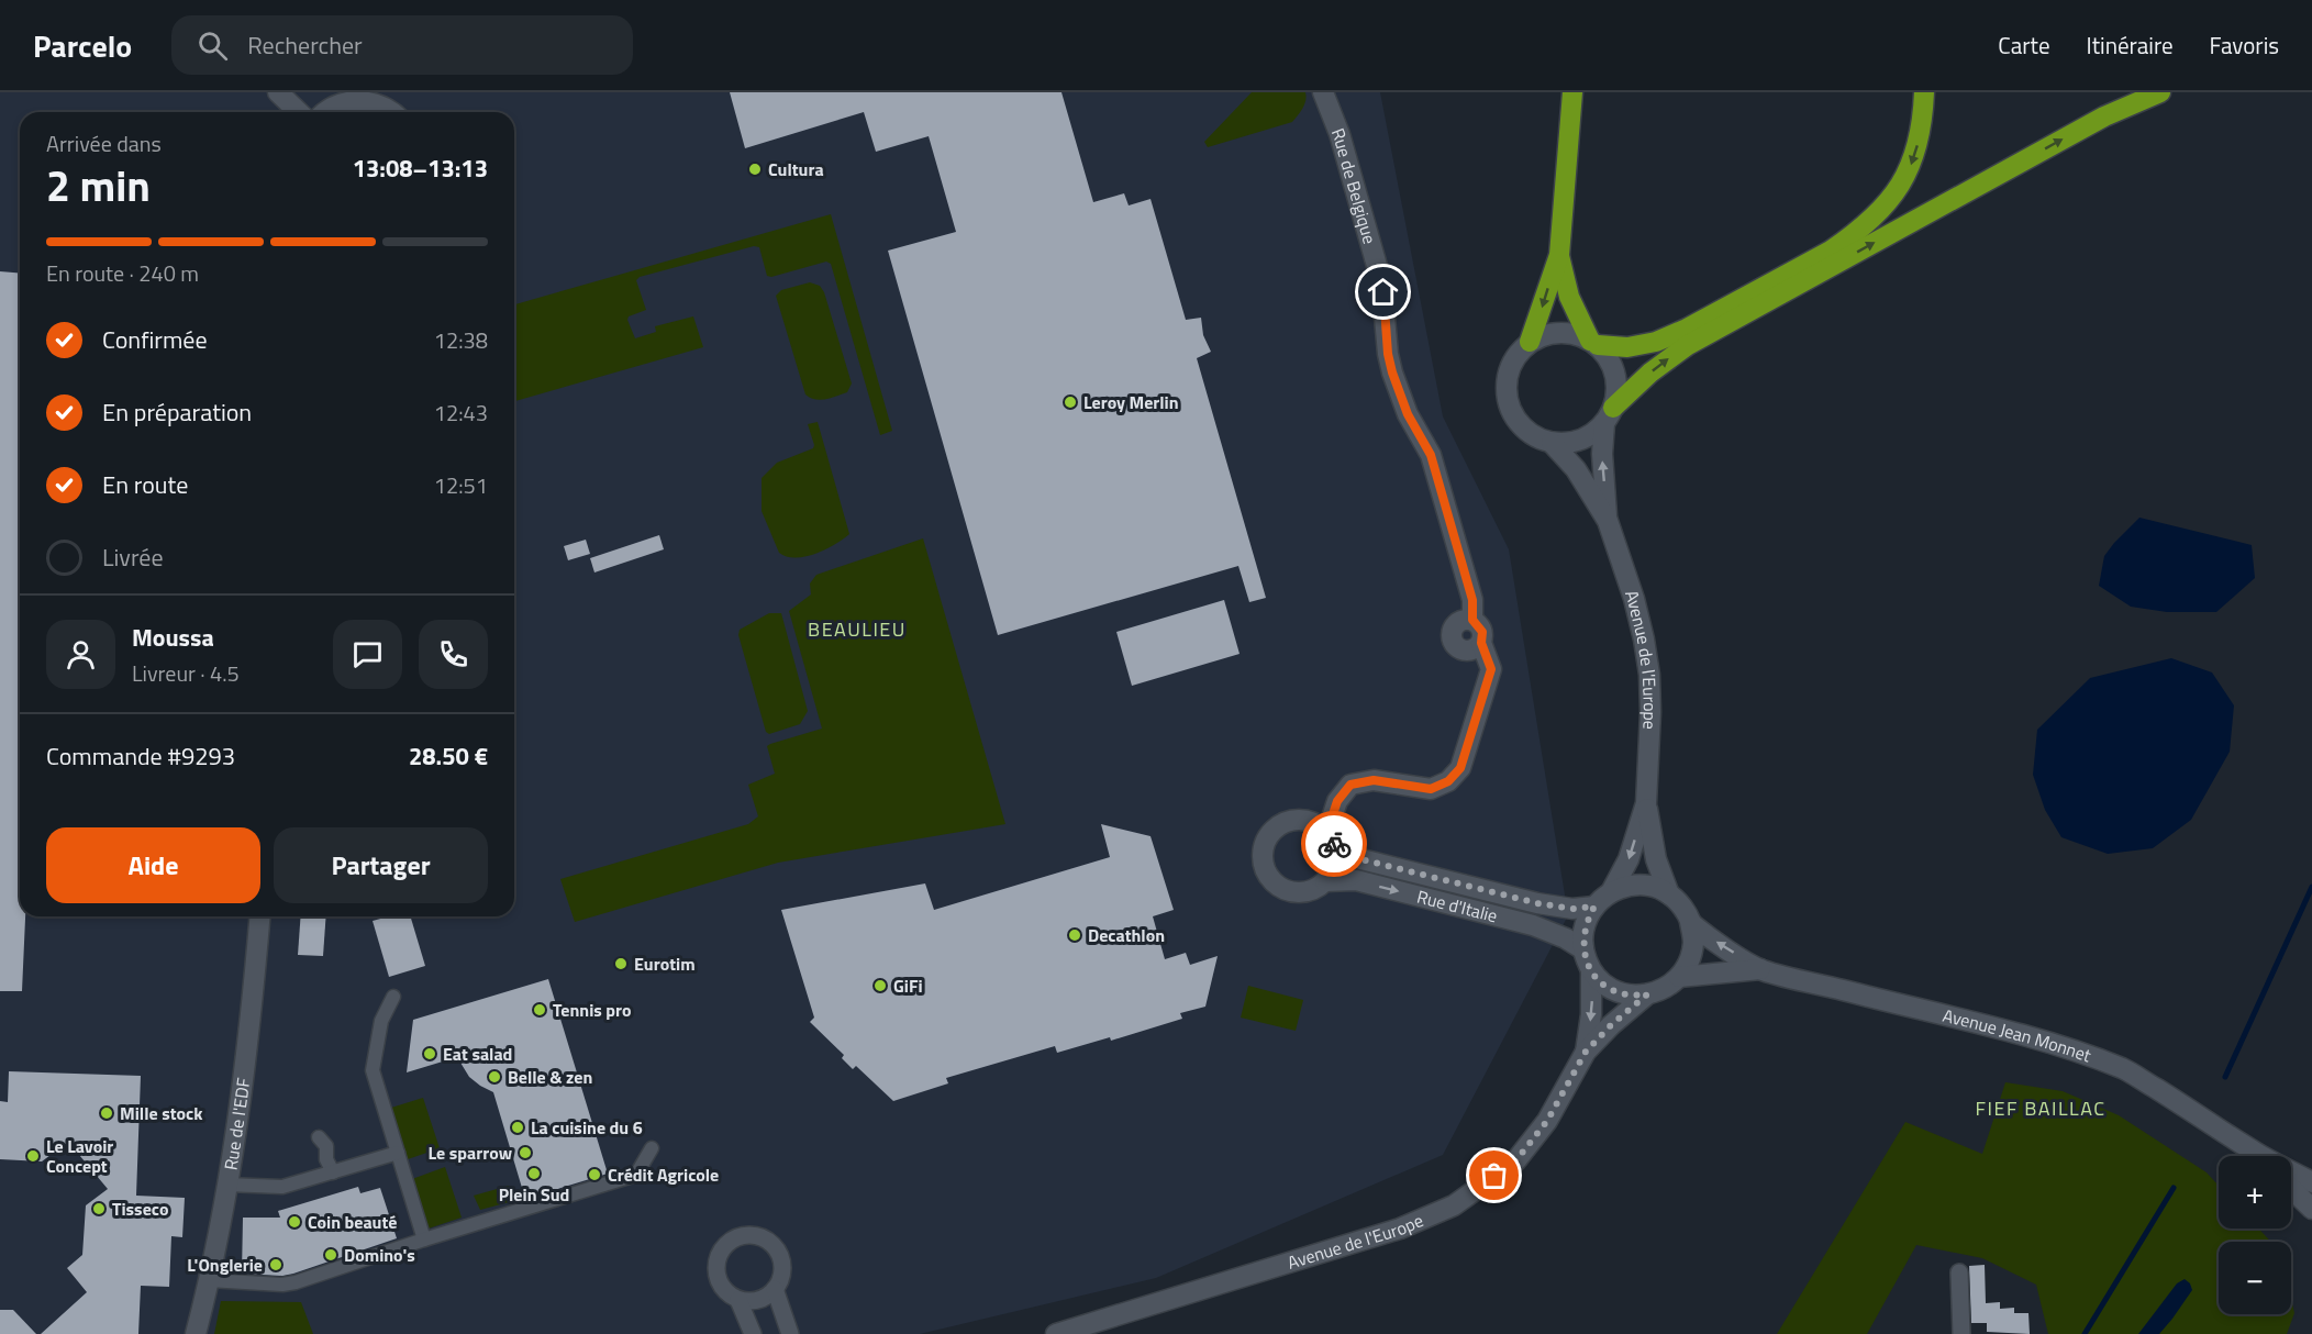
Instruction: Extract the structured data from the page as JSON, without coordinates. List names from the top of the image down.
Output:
{
  "streets": {
    "street": [
      "Rue de Belgique",
      "Avenue de l'Europe",
      "Rue d'Italie",
      "Avenue Jean Monnet",
      "Rue de l'EDF"
    ]
  },
  "crossings": [
    ["Avenue de l'Europe", "Rue d'Italie"],
    ["Avenue de l'Europe", "Avenue Jean Monnet"],
    ["Rue d'Italie", "Avenue Jean Monnet"]
  ],
  "districts": ["BEAULIEU", "FIEF BAILLAC"],
  "places": [
    "Cultura",
    "Leroy Merlin",
    "Decathlon",
    "Eurotim",
    "GiFi",
    "Tennis pro",
    "Eat salad",
    "Belle & zen",
    "Mille stock",
    "La cuisine du 6",
    "Le sparrow",
    "Le Lavoir Concept",
    "Plein Sud",
    "Crédit Agricole",
    "Tisseco",
    "Coin beauté",
    "Domino's",
    "L'Onglerie"
  ],
  "page": {
    "header": "Parcelo",
    "search": "Rechercher",
    "nav": ["Carte", "Itinéraire", "Favoris"],
    "heading": ["2 min", "Arrivée dans", "13:08–13:13"],
    "panel": [
      "Moussa",
      "Livreur · 4.5",
      "Commande #9293",
      "28.50 €"
    ],
    "bar": "En route · 240 m",
    "list": [
      ["Confirmée", "12:38"],
      ["En préparation", "12:43"],
      ["En route", "12:51"],
      "Livrée"
    ],
    "buttons": ["Aide", "Partager"],
    "map_buttons": ["+", "−"]
  }
}
